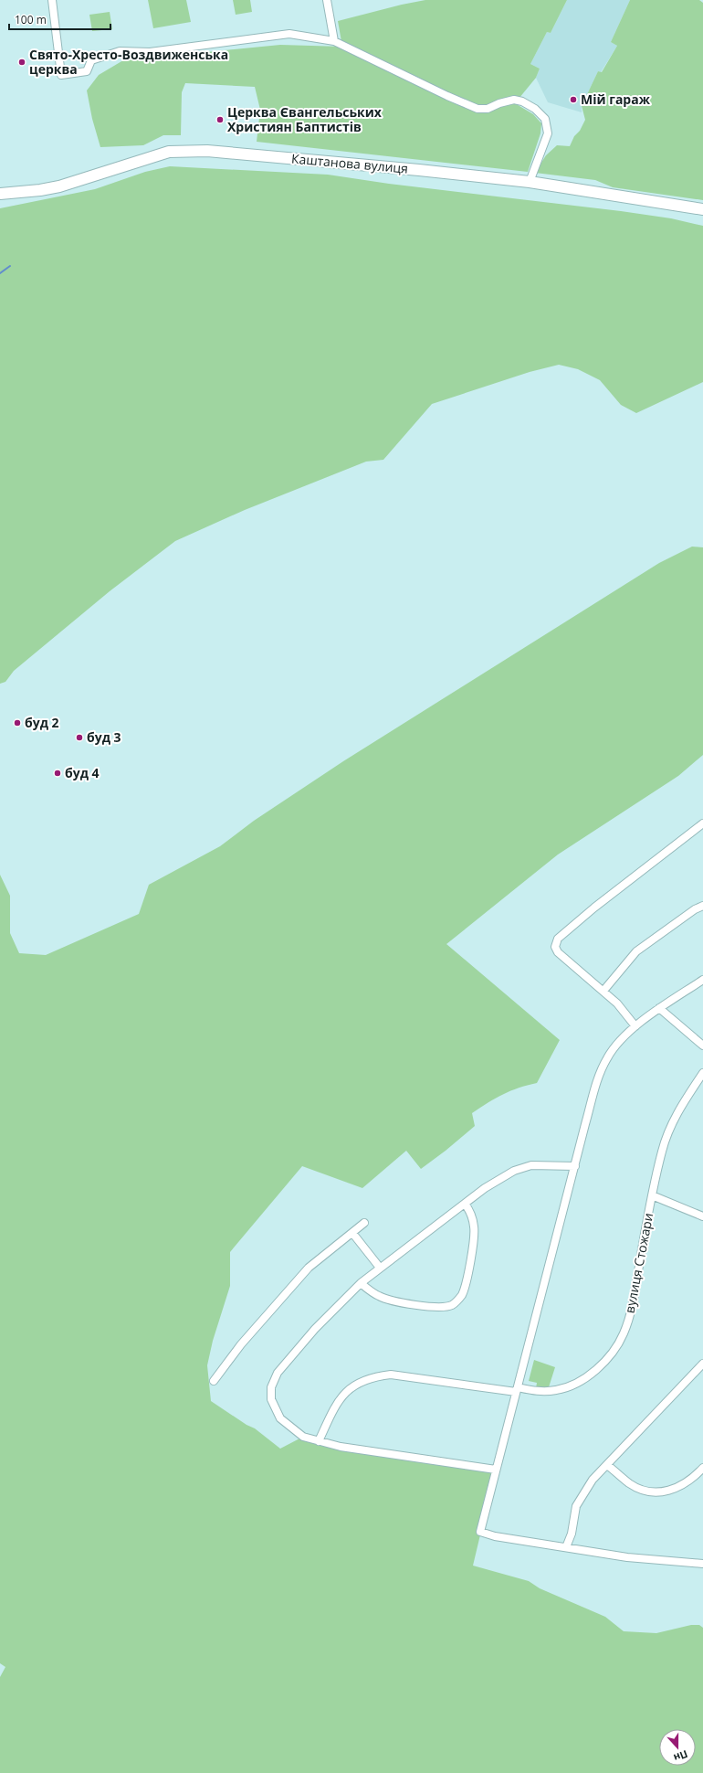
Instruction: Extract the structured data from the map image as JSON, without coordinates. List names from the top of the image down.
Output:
{
  "streets": {
    "main road": ["Каштанова вулиця"],
    "street": ["вулиця Стожари"]
  },
  "places": [
    "Свято-Хресто-Воздвиженська церква",
    "Мій гараж",
    "Церква Євангельських Християн Баптистів",
    "буд 2",
    "буд 3",
    "буд 4"
  ],
  "scale_bar": "100 m",
  "north": "bottom"
}
